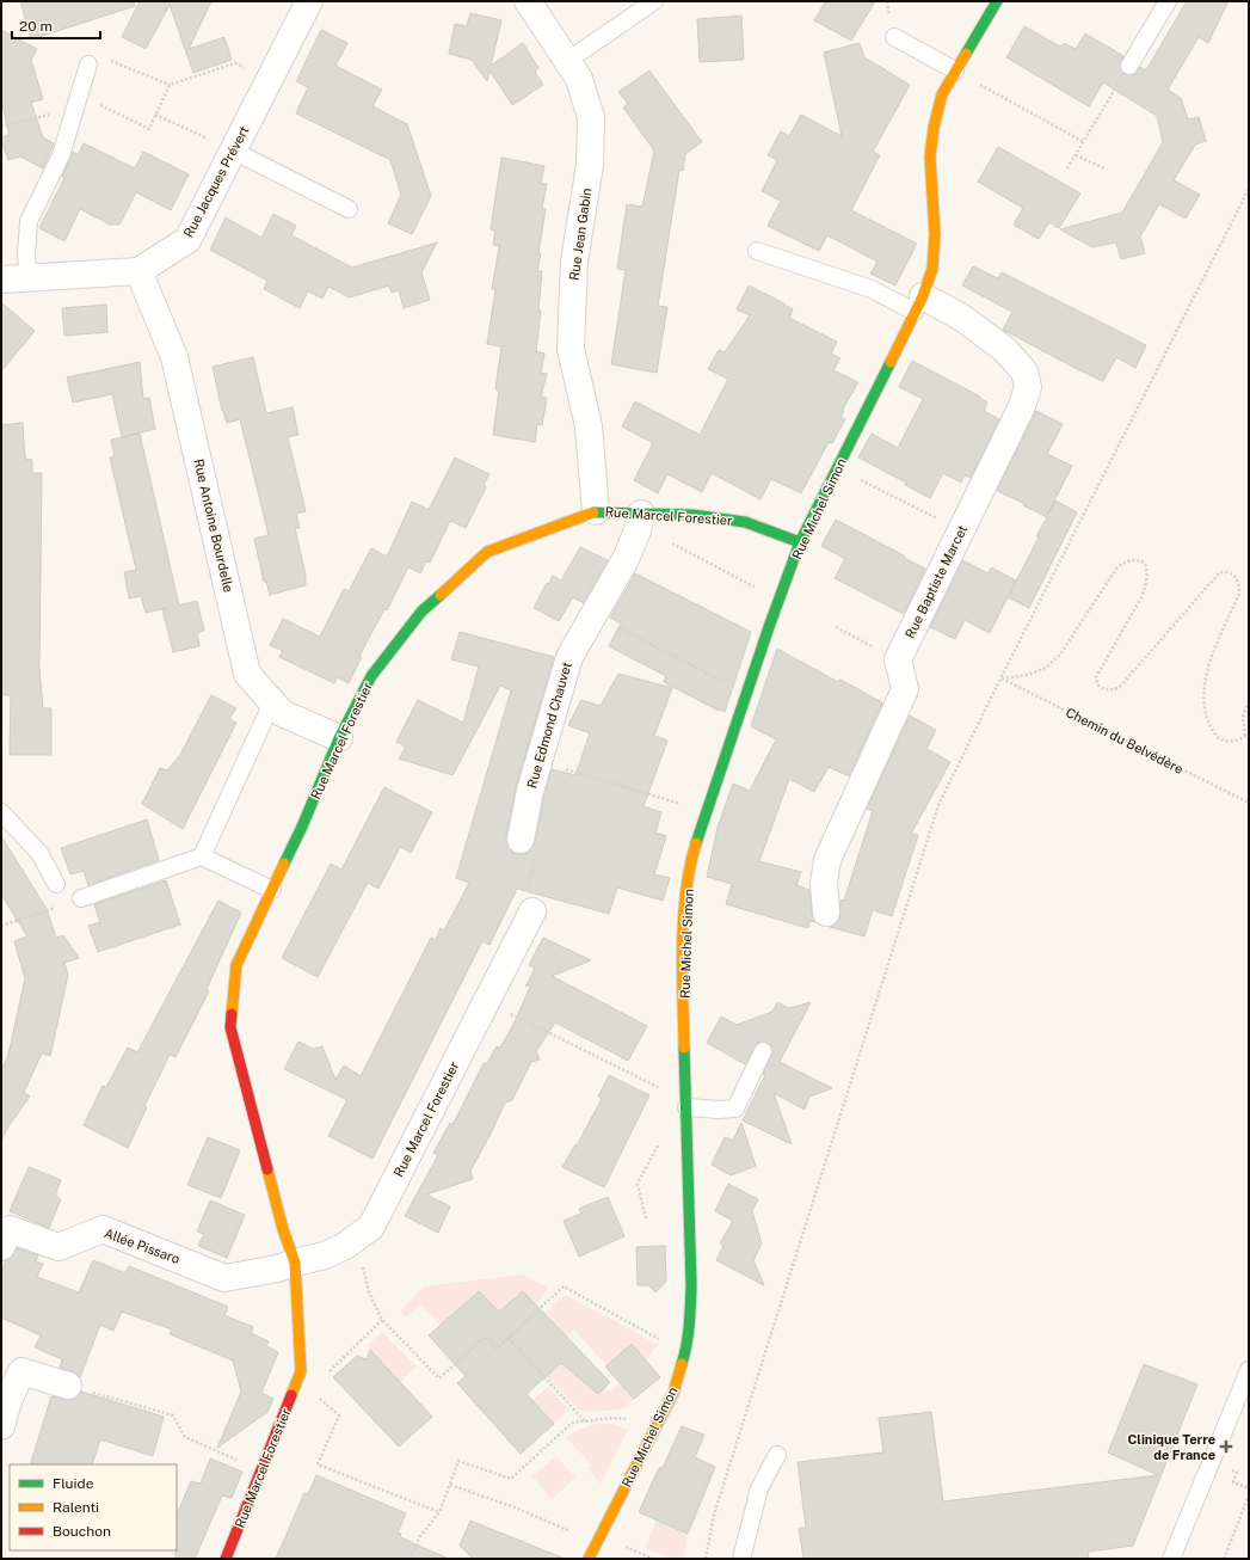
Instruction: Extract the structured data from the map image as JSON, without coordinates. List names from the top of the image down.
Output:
{
  "streets": {
    "street": [
      "Rue Jacques Prévert",
      "Rue Jean Gabin",
      "Rue Michel Simon",
      "Rue Marcel Forestier",
      "Rue Antoine Bourdelle",
      "Rue Baptiste Marcet",
      "Rue Edmond Chauvet",
      "Allée Pissaro"
    ],
    "path": ["Chemin du Belvédère"]
  },
  "crossings": [
    ["Rue Jacques Prévert", "Rue Antoine Bourdelle"],
    ["Rue Jean Gabin", "Rue Marcel Forestier"],
    ["Rue Michel Simon", "Rue Marcel Forestier"],
    ["Rue Michel Simon", "Rue Baptiste Marcet"],
    ["Rue Marcel Forestier", "Rue Antoine Bourdelle"],
    ["Rue Marcel Forestier", "Rue Edmond Chauvet"],
    ["Rue Marcel Forestier", "Allée Pissaro"]
  ],
  "places": {
    "health": ["Clinique Terre de France"]
  },
  "legend": ["Fluide", "Ralenti", "Bouchon"],
  "scale_bar": "20 m"
}
